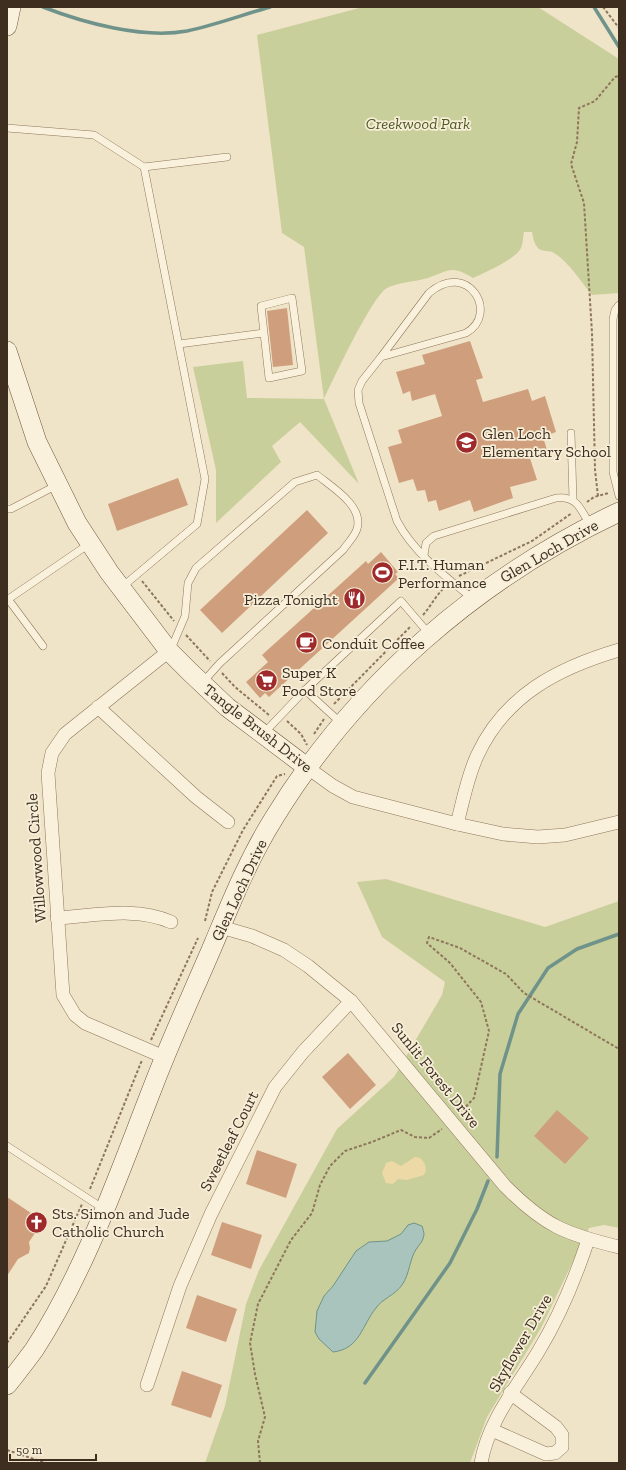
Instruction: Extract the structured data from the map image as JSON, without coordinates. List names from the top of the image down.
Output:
{
  "streets": {
    "street": [
      "Glen Loch Drive",
      "Tangle Brush Drive",
      "Willowwood Circle",
      "Sunlit Forest Drive",
      "Sweetleaf Court",
      "Skyflower Drive"
    ]
  },
  "crossings": [
    ["Glen Loch Drive", "Tangle Brush Drive"],
    ["Glen Loch Drive", "Willowwood Circle"],
    ["Glen Loch Drive", "Sunlit Forest Drive"],
    ["Tangle Brush Drive", "Willowwood Circle"],
    ["Sunlit Forest Drive", "Sweetleaf Court"],
    ["Sunlit Forest Drive", "Skyflower Drive"]
  ],
  "parks": ["Creekwood Park"],
  "places": {
    "school or university": ["Glen Loch Elementary School"],
    "sports": ["F.I.T. Human Performance"],
    "restaurant": ["Pizza Tonight"],
    "cafe": ["Conduit Coffee"],
    "supermarket": ["Super K Food Store"],
    "church": ["Sts. Simon and Jude Catholic Church"]
  },
  "scale_bar": "50 m"
}
